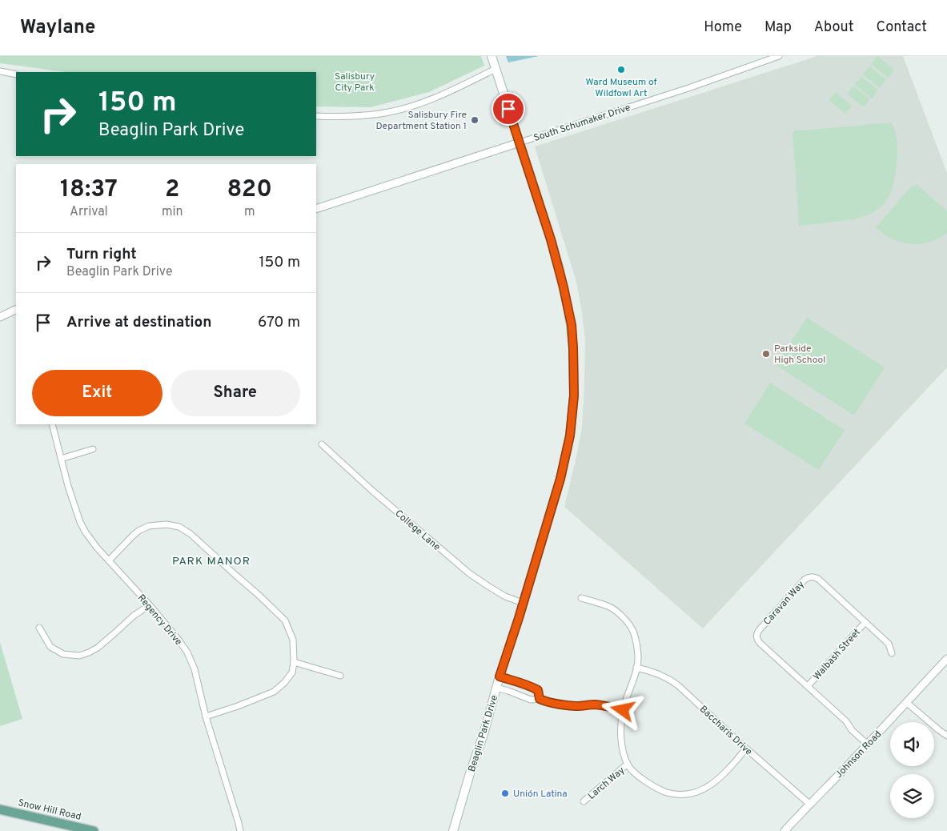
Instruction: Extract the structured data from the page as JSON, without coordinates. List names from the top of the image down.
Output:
{
  "streets": {
    "main road": ["Beaglin Park Drive", "Snow Hill Road"],
    "street": [
      "South Schumaker Drive",
      "College Lane",
      "Caravan Way",
      "Regency Drive",
      "Walbash Street",
      "Baccharis Drive",
      "Johnson Road",
      "Larch Way"
    ]
  },
  "crossings": [
    ["South Schumaker Drive", "Beaglin Park Drive"],
    ["College Lane", "Beaglin Park Drive"],
    ["Caravan Way", "Walbash Street"],
    ["Caravan Way", "Johnson Road"],
    ["Baccharis Drive", "Johnson Road"]
  ],
  "districts": ["PARK MANOR"],
  "parks": ["Salisbury City Park"],
  "places": [
    "Ward Museum of Wildfowl Art",
    "Salisbury Fire Department Station 1",
    "Parkside High School",
    "Unión Latina"
  ],
  "page": {
    "header": "Waylane",
    "nav": [
      "Home",
      "Map",
      "About",
      "Contact"
    ],
    "turn": ["150 m", "Beaglin Park Drive"],
    "eta": [
      "18:37",
      "Arrival",
      "2",
      "min",
      "820",
      "m"
    ],
    "list": [
      {
        "name": "Turn right",
        "note": "Beaglin Park Drive",
        "value": "150 m"
      },
      {
        "name": "Arrive at destination",
        "value": "670 m"
      }
    ],
    "buttons": ["Exit", "Share"]
  }
}
